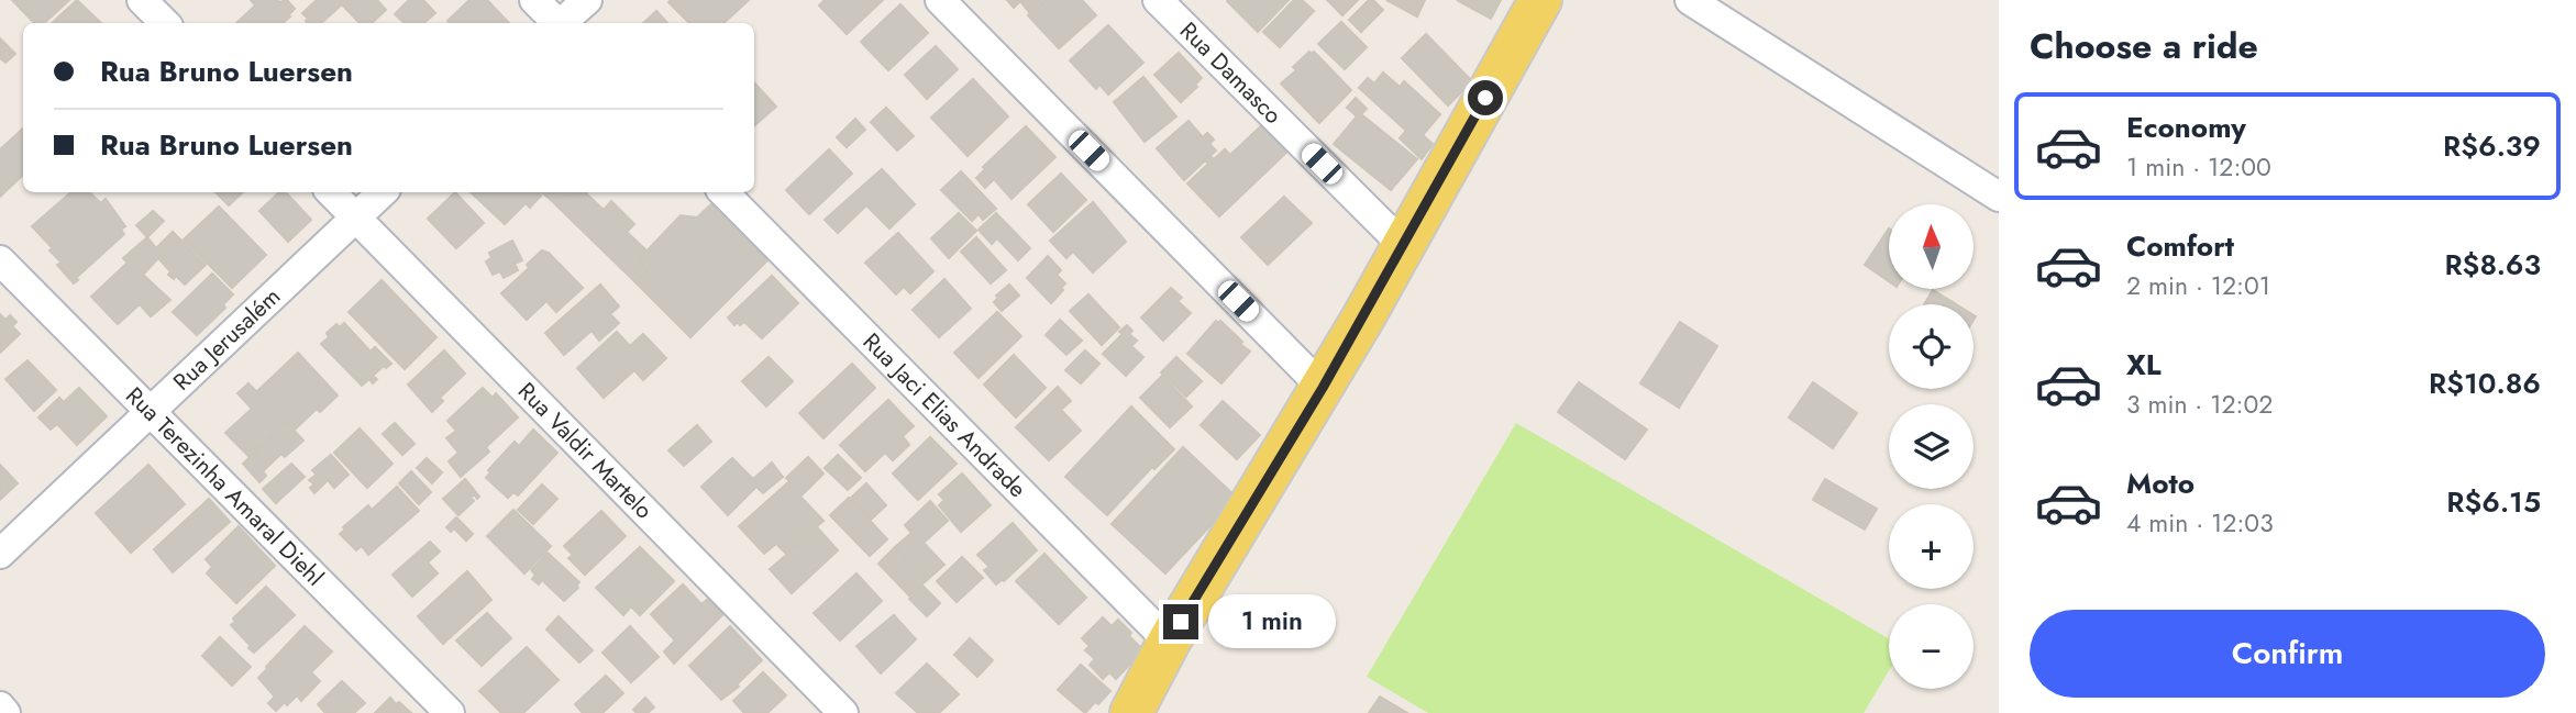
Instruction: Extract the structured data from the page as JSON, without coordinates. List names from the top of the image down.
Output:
{
  "streets": {
    "street": [
      "Rua Damasco",
      "Rua Jerusalém",
      "Rua Jaci Elias Andrade",
      "Rua Valdir Martelo",
      "Rua Terezinha Amaral Diehl"
    ]
  },
  "crossings": [
    ["Rua Jerusalém", "Rua Valdir Martelo"],
    ["Rua Jerusalém", "Rua Terezinha Amaral Diehl"]
  ],
  "north": "top",
  "page": {
    "heading": "Choose a ride",
    "banner": ["Rua Bruno Luersen", "Rua Bruno Luersen"],
    "list": [
      {
        "name": "Economy",
        "note": "1 min · 12:00",
        "value": "R$6.39"
      },
      {
        "name": "Comfort",
        "note": "2 min · 12:01",
        "value": "R$8.63"
      },
      {
        "name": "XL",
        "note": "3 min · 12:02",
        "value": "R$10.86"
      },
      {
        "name": "Moto",
        "note": "4 min · 12:03",
        "value": "R$6.15"
      }
    ],
    "map_buttons": ["+", "−"],
    "bubble": "1 min",
    "buttons": "Confirm"
  }
}
